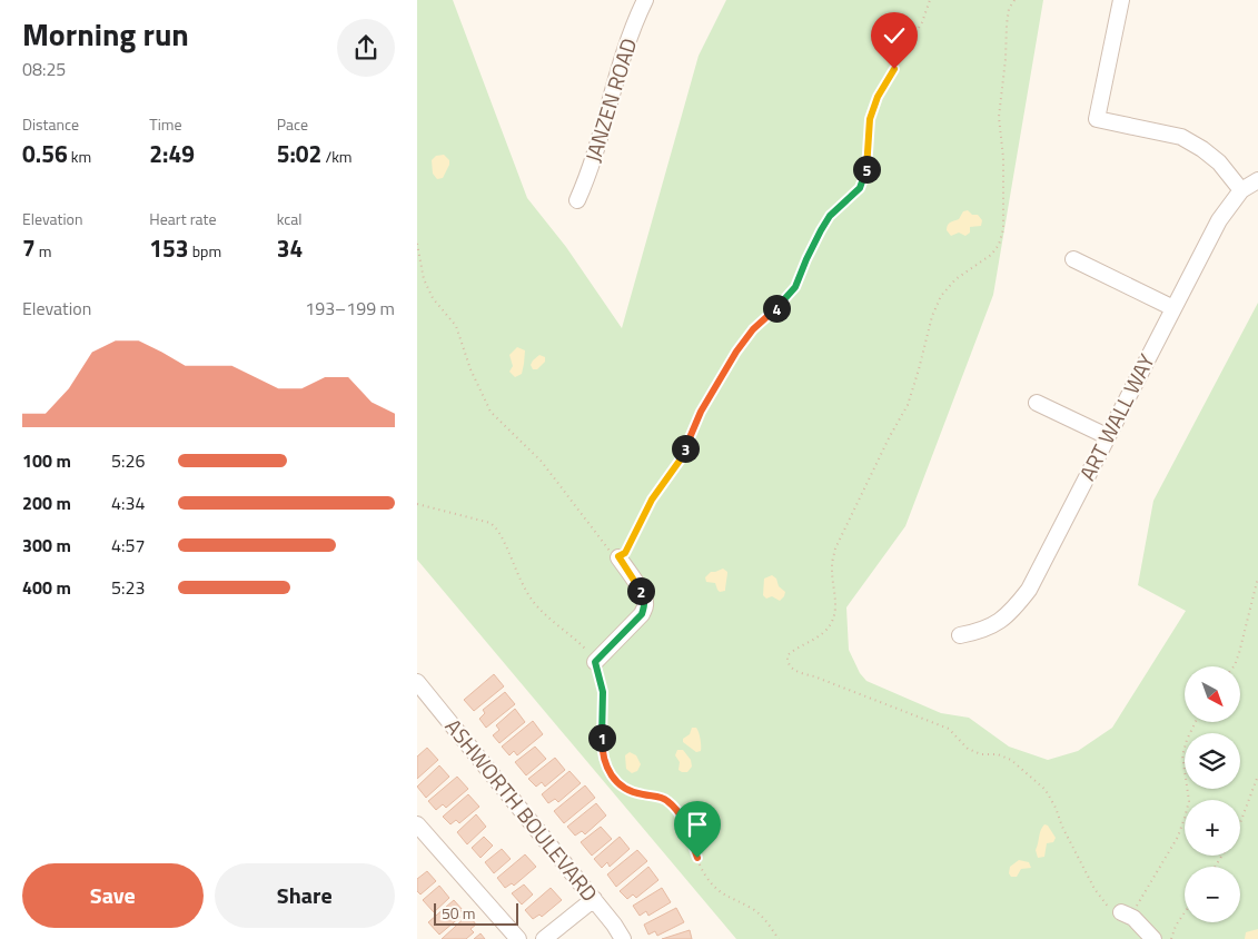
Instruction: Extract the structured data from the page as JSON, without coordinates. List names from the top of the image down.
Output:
{
  "streets": {
    "street": ["JANZEN ROAD", "ART WALL WAY", "ASHWORTH BOULEVARD"]
  },
  "scale_bar": "50 m",
  "north": "bottom right",
  "page": {
    "heading": ["Morning run", "08:25"],
    "stats": [
      ["Distance", "0.56 km"],
      ["Time", "2:49"],
      ["Pace", "5:02 /km"],
      ["Elevation", "7 m"],
      ["Heart rate", "153 bpm"],
      ["kcal", "34"]
    ],
    "pins": [
      "5",
      "4",
      "3",
      "2",
      "1"
    ],
    "chart": ["Elevation", "193–199 m"],
    "list": [
      {
        "name": "100 m",
        "note": "5:26"
      },
      {
        "name": "200 m",
        "note": "4:34"
      },
      {
        "name": "300 m",
        "note": "4:57"
      },
      {
        "name": "400 m",
        "note": "5:23"
      }
    ],
    "map_buttons": ["+", "−"],
    "buttons": ["Save", "Share"],
    "scale": "50 m"
  }
}
